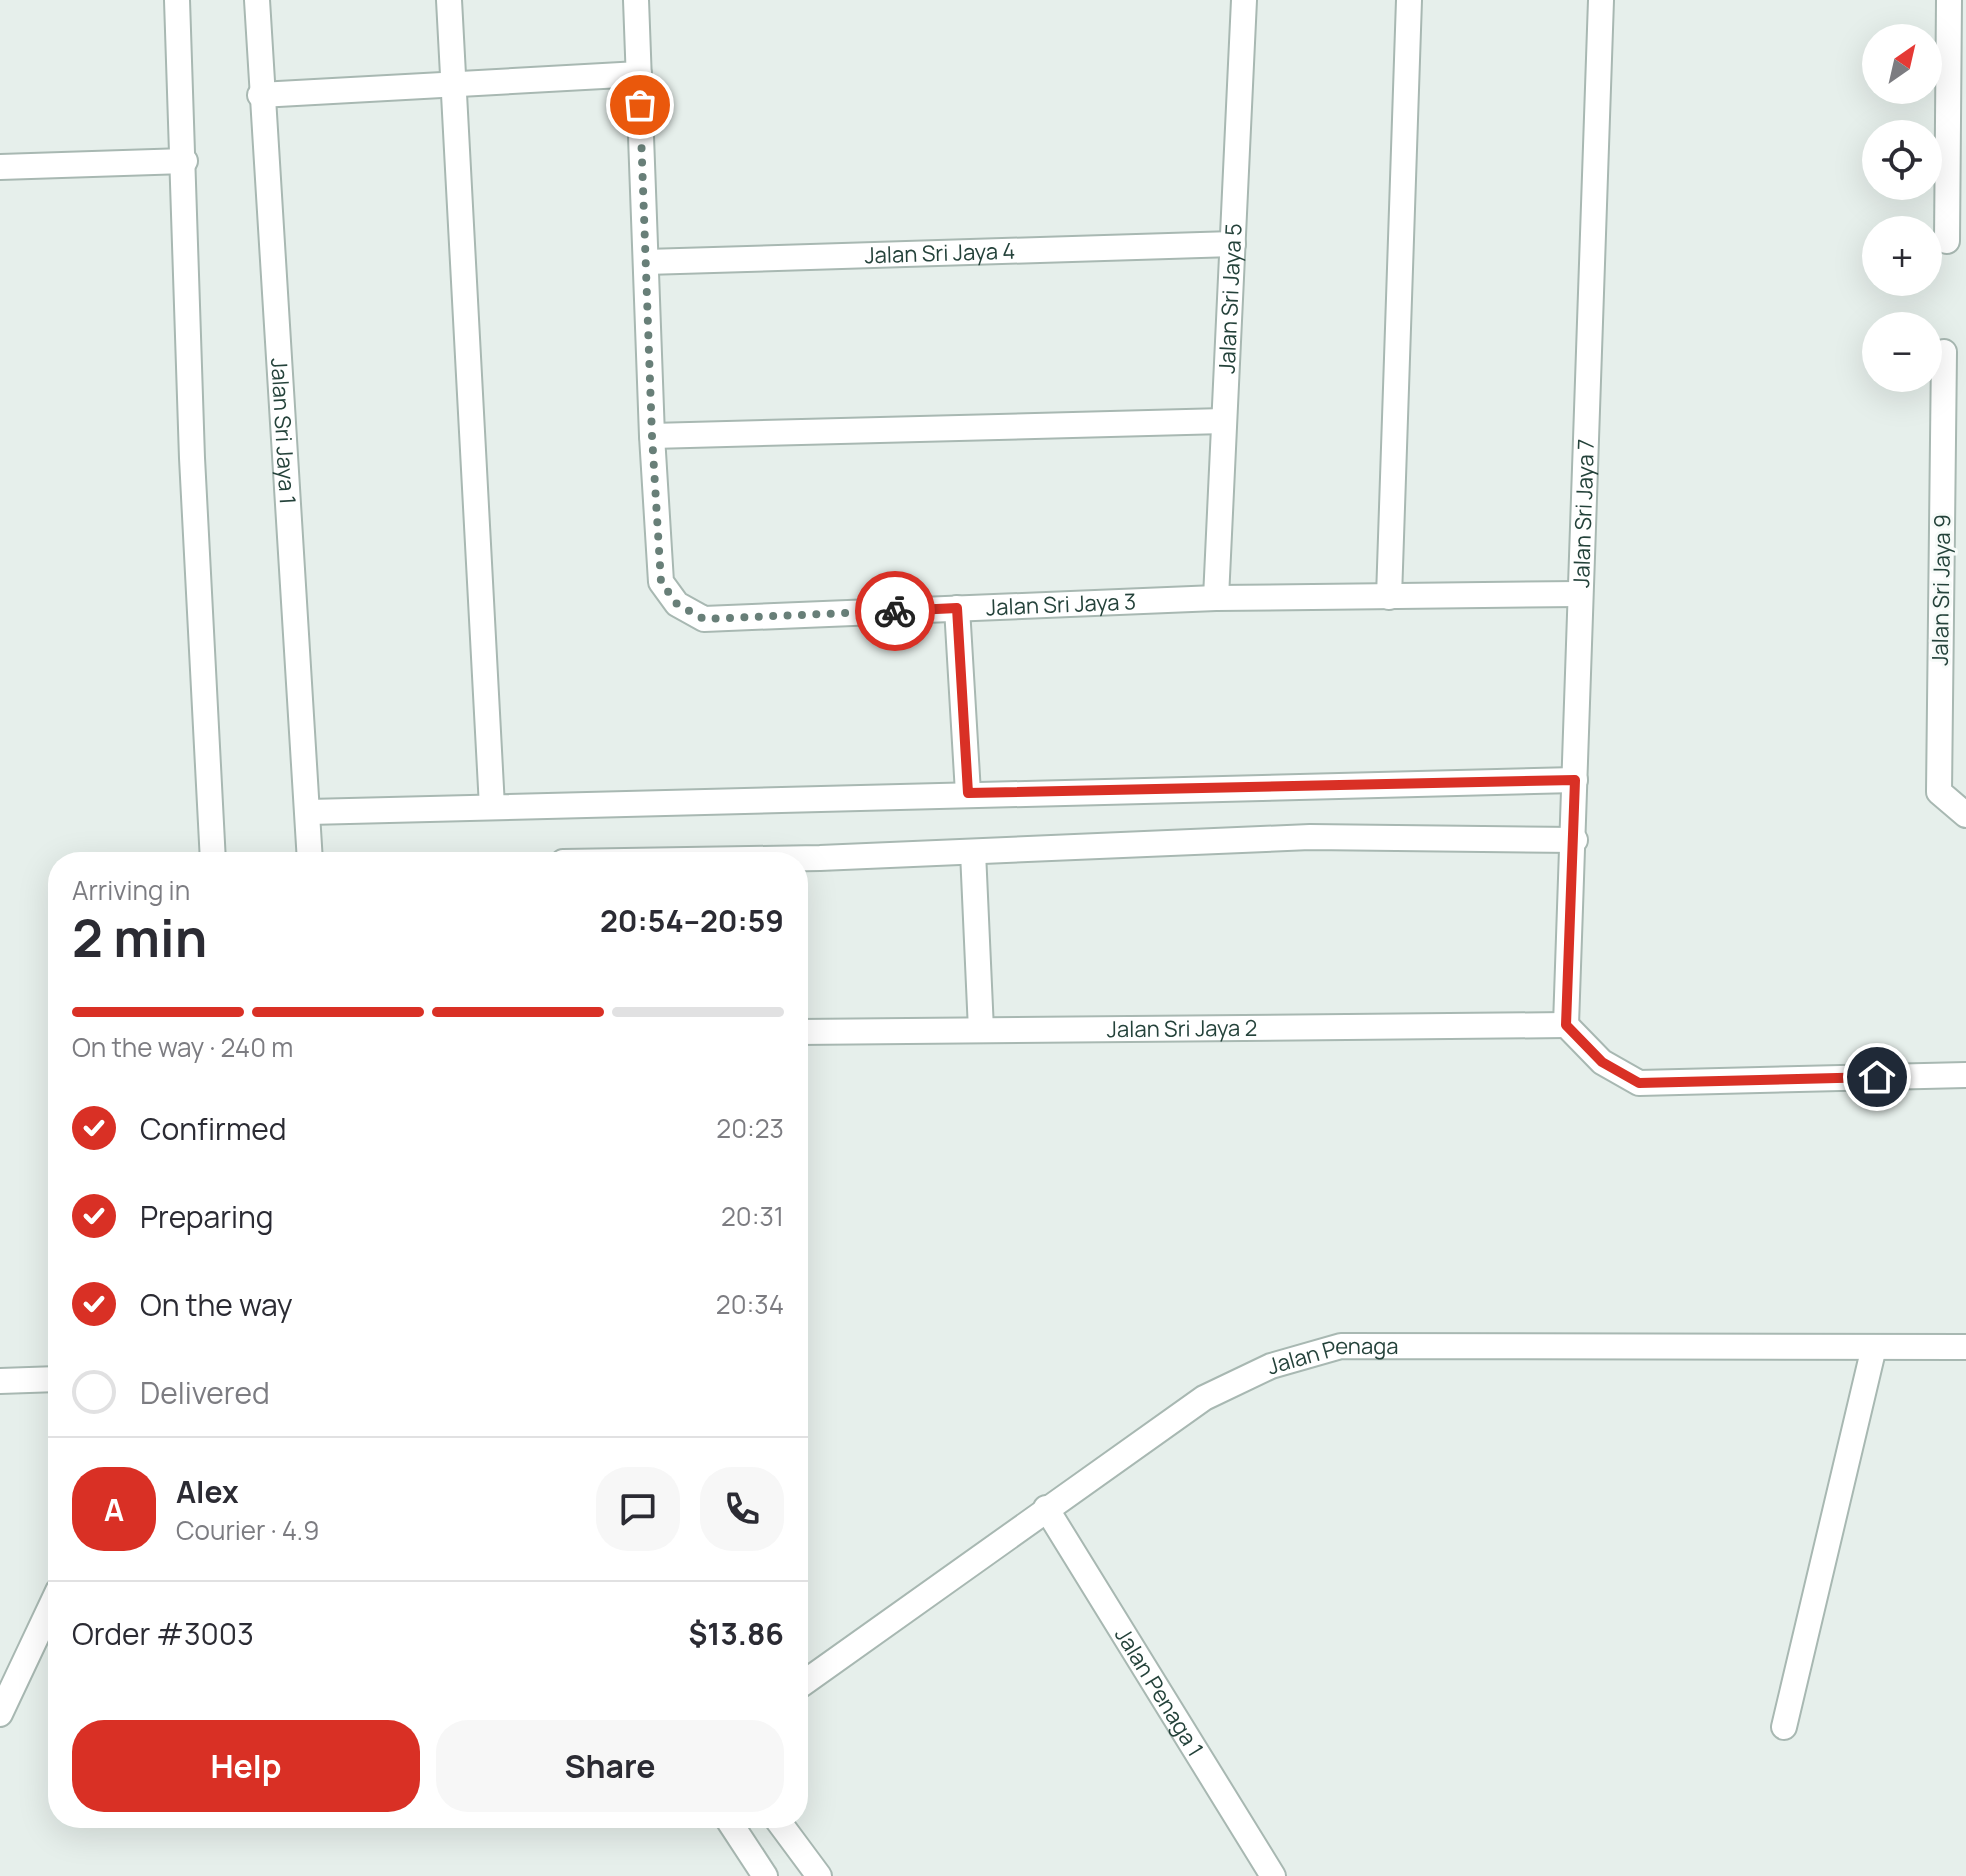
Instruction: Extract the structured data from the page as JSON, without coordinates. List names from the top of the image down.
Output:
{
  "streets": {
    "street": [
      "Jalan Sri Jaya 4",
      "Jalan Sri Jaya 5",
      "Jalan Sri Jaya 1",
      "Jalan Sri Jaya 7",
      "Jalan Sri Jaya 9",
      "Jalan Sri Jaya 3",
      "Jalan Sri Jaya 2",
      "Jalan Penaga",
      "Jalan Penaga 1"
    ]
  },
  "crossings": [
    ["Jalan Sri Jaya 4", "Jalan Sri Jaya 5"],
    ["Jalan Sri Jaya 4", "Jalan Sri Jaya 3"],
    ["Jalan Sri Jaya 5", "Jalan Sri Jaya 3"],
    ["Jalan Sri Jaya 7", "Jalan Sri Jaya 3"],
    ["Jalan Sri Jaya 7", "Jalan Sri Jaya 2"],
    ["Jalan Penaga", "Jalan Penaga 1"]
  ],
  "north": "top right",
  "page": {
    "map_buttons": ["+", "−"],
    "heading": ["2 min", "Arriving in", "20:54–20:59"],
    "panel": [
      "Alex",
      "Courier · 4.9",
      "Order #3003",
      "$13.86"
    ],
    "bar": "On the way · 240 m",
    "list": [
      ["Confirmed", "20:23"],
      ["Preparing", "20:31"],
      ["On the way", "20:34"],
      "Delivered"
    ],
    "round": "A",
    "buttons": ["Help", "Share"]
  }
}
